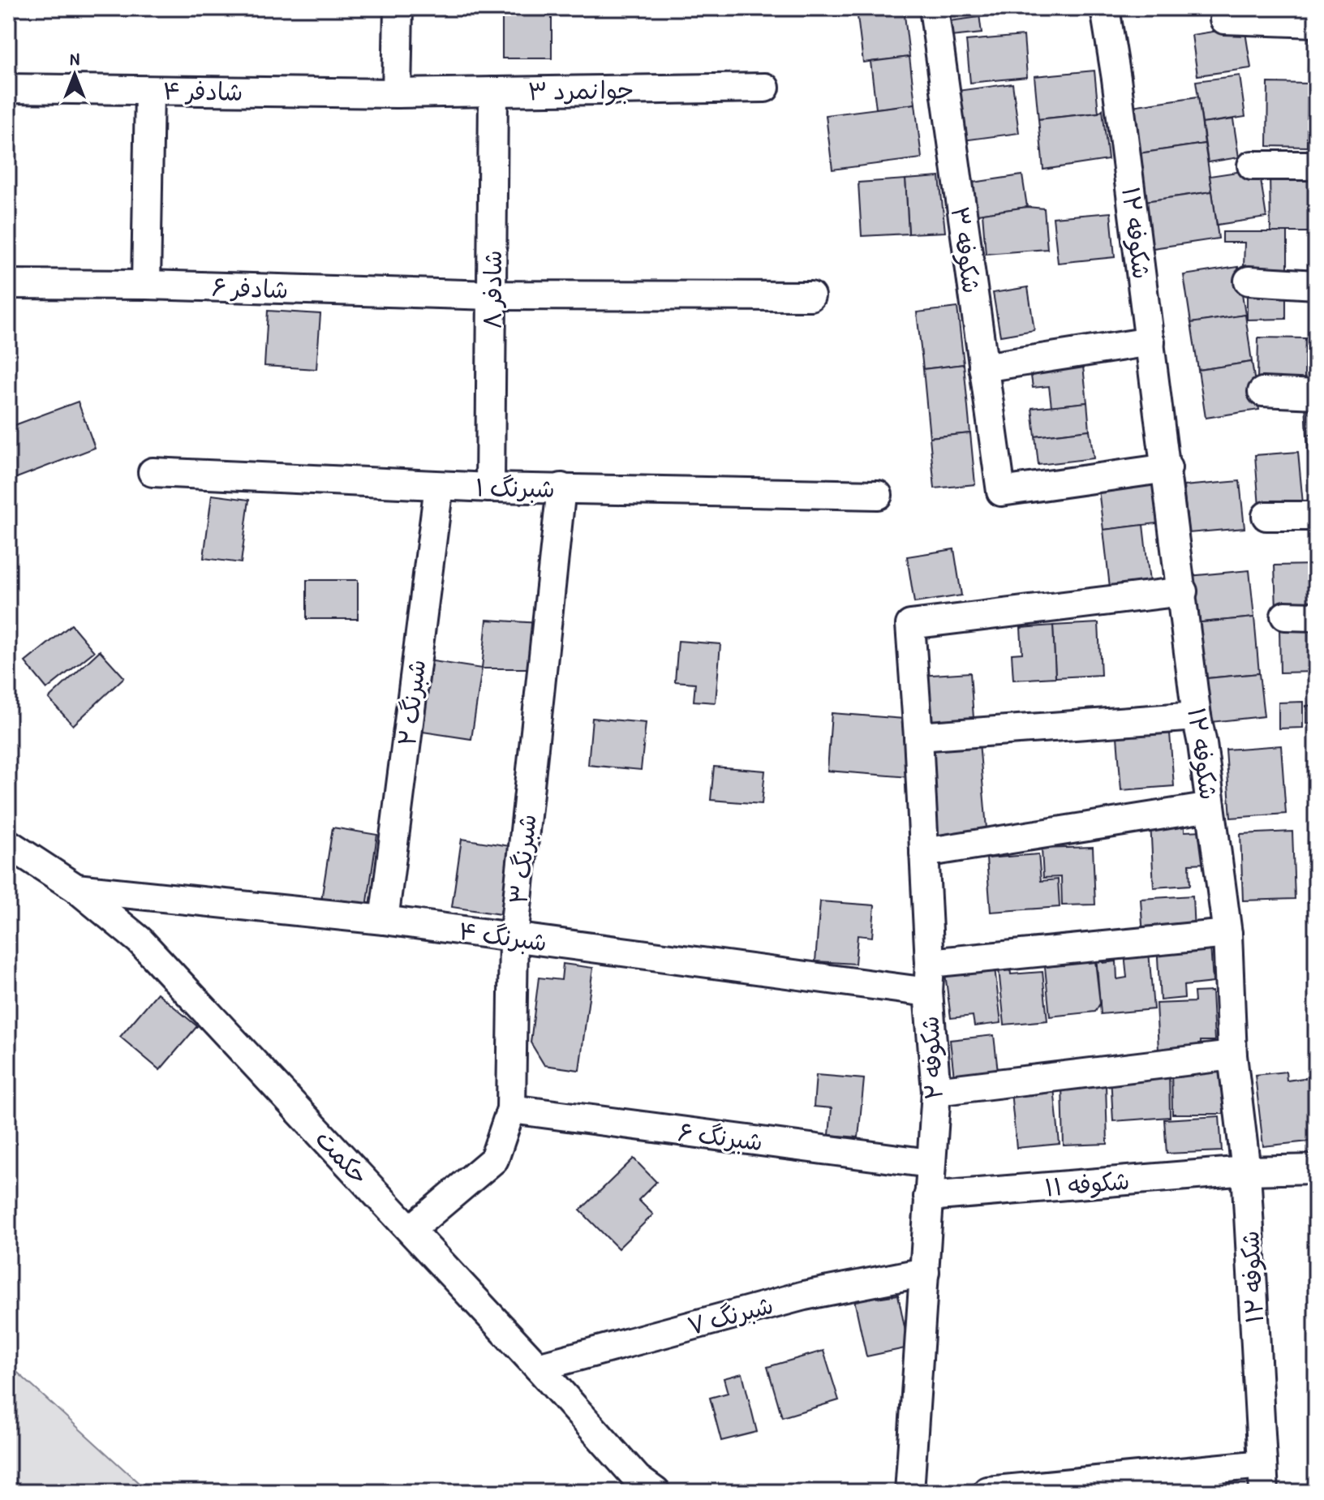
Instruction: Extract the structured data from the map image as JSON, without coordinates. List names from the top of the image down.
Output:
{
  "streets": {
    "street": [
      "جوانمرد ۳",
      "شادفر ۴",
      "شکوفه ۱۲",
      "شکوفه ۳",
      "شادفر ۶",
      "شادفر ۸",
      "شبرنگ ۱",
      "شبرنگ ۲",
      "شبرنگ ۳",
      "شبرنگ ۴",
      "شکوفه ۲",
      "شبرنگ ۶",
      "حکمت",
      "شکوفه ۱۱",
      "شبرنگ ۷"
    ]
  },
  "crossings": [
    ["جوانمرد ۳", "شادفر ۴"],
    ["جوانمرد ۳", "شادفر ۸"],
    ["شکوفه ۱۲", "شکوفه ۳"],
    ["شکوفه ۱۲", "شکوفه ۲"],
    ["شکوفه ۱۲", "شکوفه ۱۱"],
    ["شادفر ۶", "شادفر ۸"],
    ["شادفر ۸", "شبرنگ ۱"],
    ["شبرنگ ۱", "شبرنگ ۲"],
    ["شبرنگ ۱", "شبرنگ ۳"],
    ["شبرنگ ۲", "شبرنگ ۴"],
    ["شبرنگ ۳", "شبرنگ ۴"],
    ["شبرنگ ۳", "شبرنگ ۶"],
    ["شبرنگ ۳", "حکمت"],
    ["شبرنگ ۴", "شکوفه ۲"],
    ["شبرنگ ۴", "حکمت"],
    ["شکوفه ۲", "شبرنگ ۶"],
    ["شکوفه ۲", "شکوفه ۱۱"],
    ["شکوفه ۲", "شبرنگ ۷"],
    ["حکمت", "شبرنگ ۷"]
  ],
  "north": "top"
}
